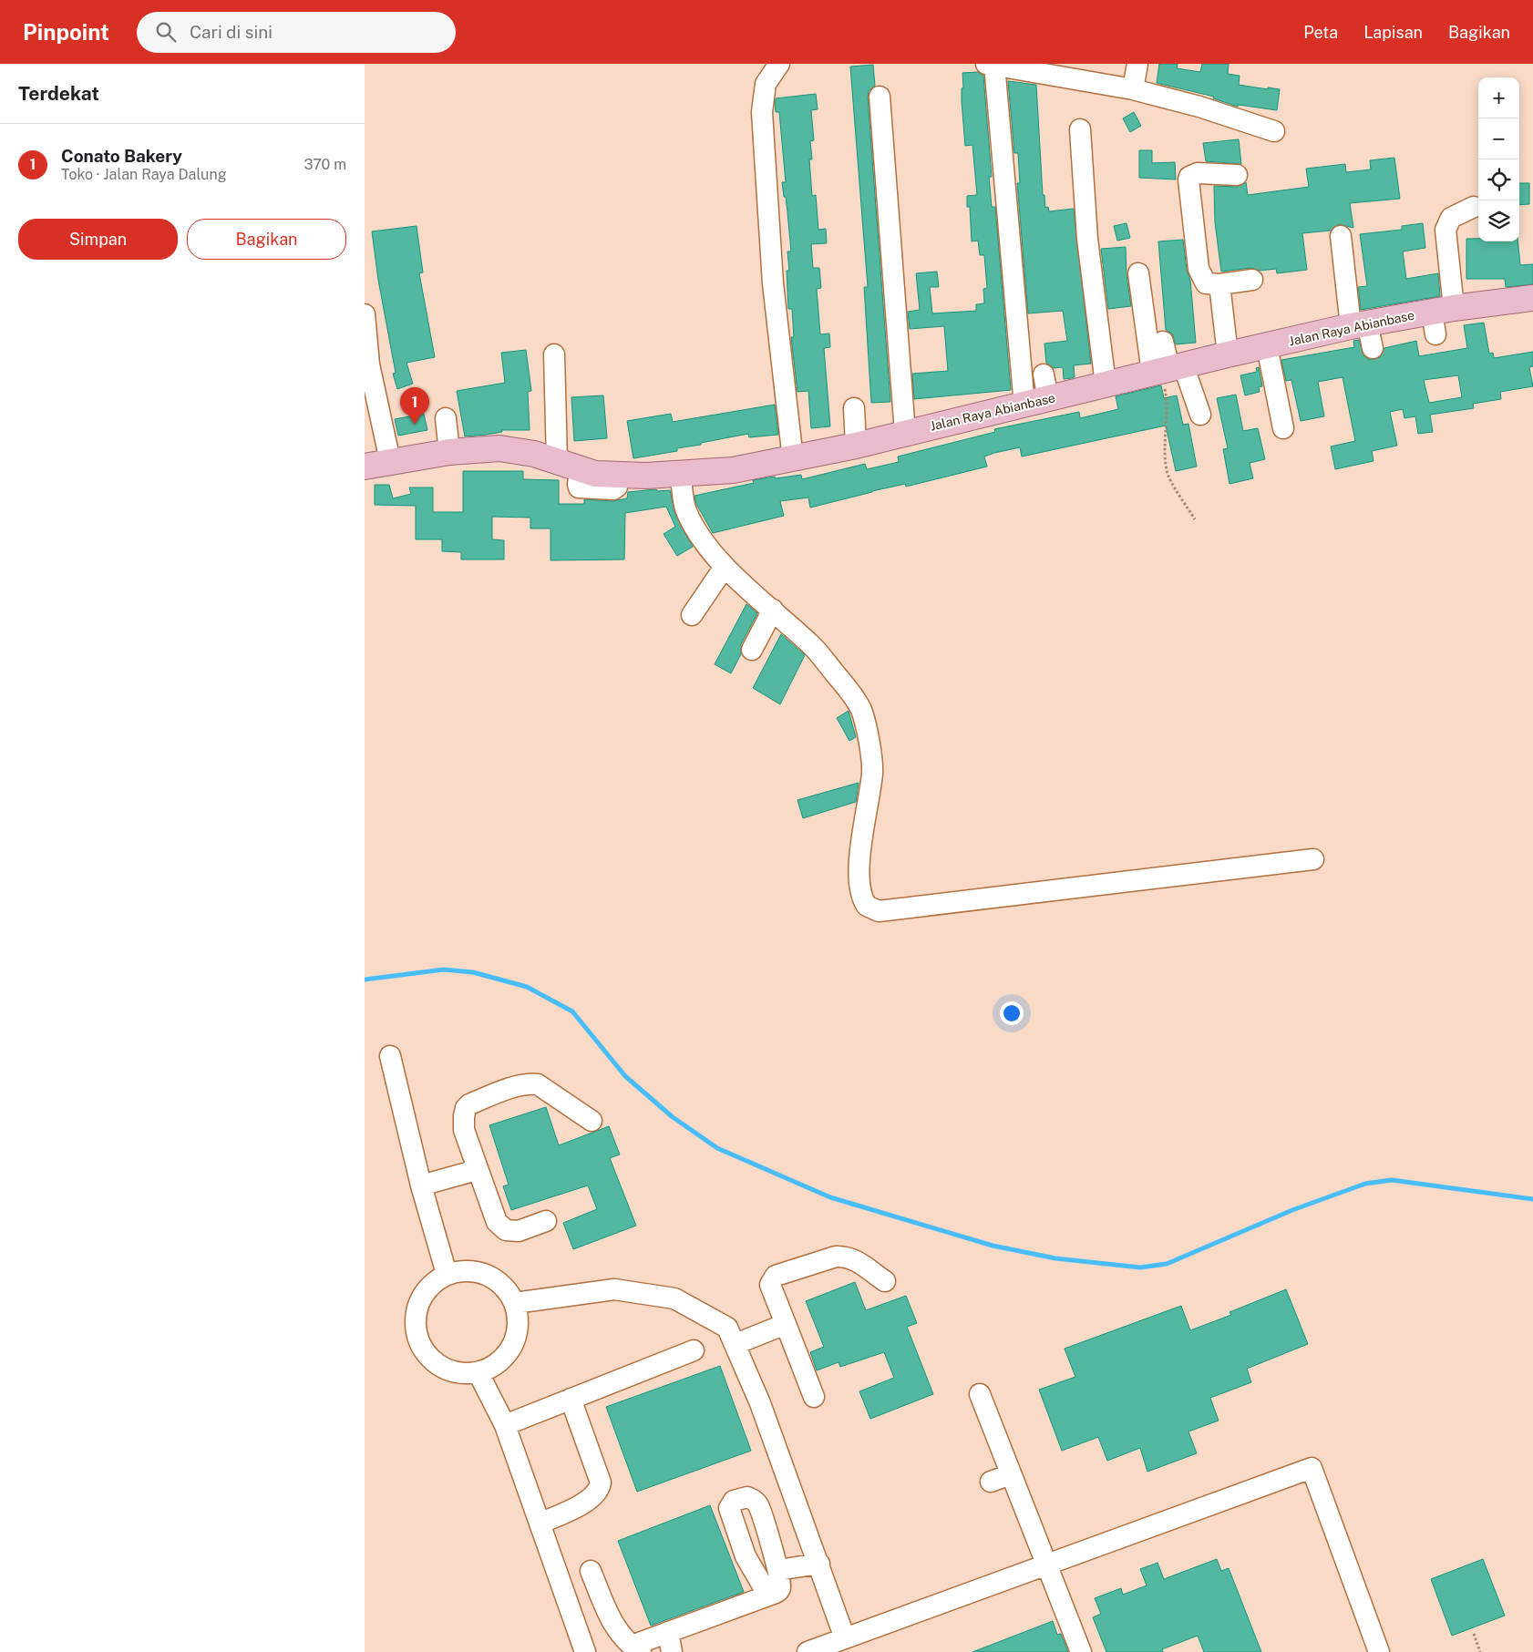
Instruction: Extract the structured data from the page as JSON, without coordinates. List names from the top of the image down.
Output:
{
  "streets": {
    "main road": ["Jalan Raya Abianbase"]
  },
  "page": {
    "header": "Pinpoint",
    "search": "Cari di sini",
    "nav": ["Peta", "Lapisan", "Bagikan"],
    "heading": "Terdekat",
    "map_buttons": ["+", "−"],
    "list": [
      {
        "mark": "1",
        "name": "Conato Bakery",
        "note": "Toko · Jalan Raya Dalung",
        "value": "370 m"
      }
    ],
    "buttons": ["Simpan", "Bagikan"],
    "pins": "1"
  }
}
